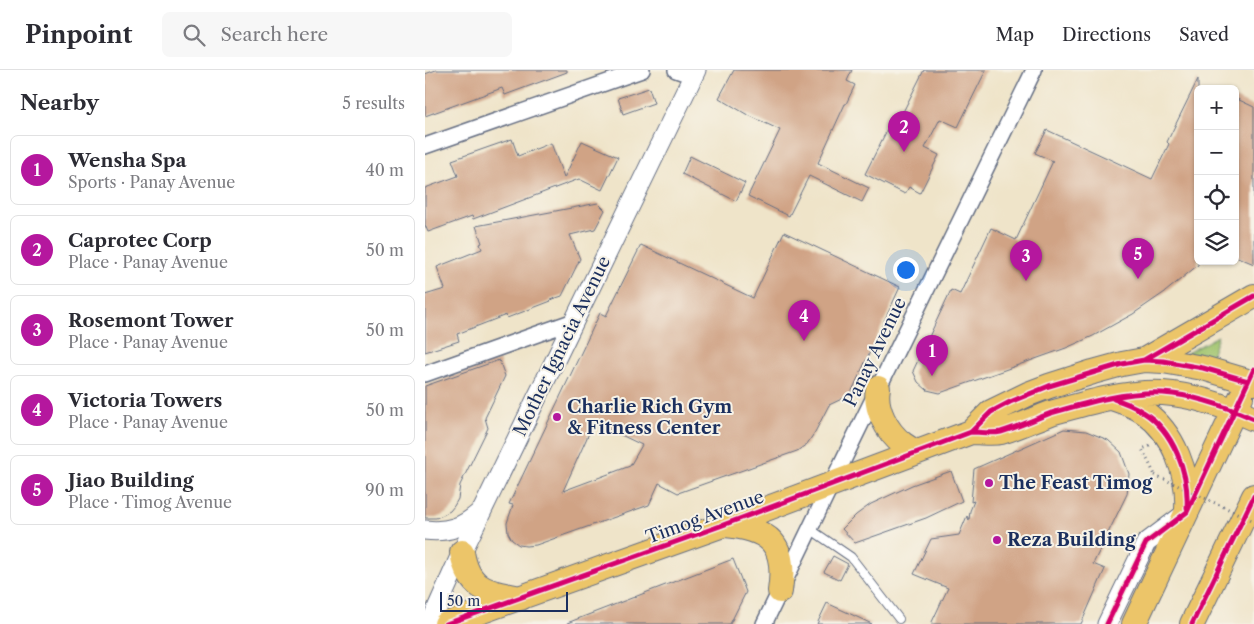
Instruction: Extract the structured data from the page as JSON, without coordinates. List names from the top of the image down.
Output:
{
  "streets": {
    "main road": ["Timog Avenue"],
    "street": ["Mother Ignacia Avenue", "Panay Avenue"]
  },
  "crossings": [
    ["Panay Avenue", "Timog Avenue"]
  ],
  "places": ["Charlie Rich Gym & Fitness Center", "The Feast Timog", "Reza Building"],
  "scale_bar": "50 m",
  "page": {
    "header": "Pinpoint",
    "search": "Search here",
    "nav": ["Map", "Directions", "Saved"],
    "heading": ["Nearby", "5 results"],
    "map_buttons": ["+", "−"],
    "pins": [
      "2",
      "5",
      "3",
      "4",
      "1"
    ],
    "list": [
      {
        "mark": "1",
        "name": "Wensha Spa",
        "note": "Sports · Panay Avenue",
        "value": "40 m"
      },
      {
        "mark": "2",
        "name": "Caprotec Corp",
        "note": "Place · Panay Avenue",
        "value": "50 m"
      },
      {
        "mark": "3",
        "name": "Rosemont Tower",
        "note": "Place · Panay Avenue",
        "value": "50 m"
      },
      {
        "mark": "4",
        "name": "Victoria Towers",
        "note": "Place · Panay Avenue",
        "value": "50 m"
      },
      {
        "mark": "5",
        "name": "Jiao Building",
        "note": "Place · Timog Avenue",
        "value": "90 m"
      }
    ],
    "scale": "50 m"
  }
}
